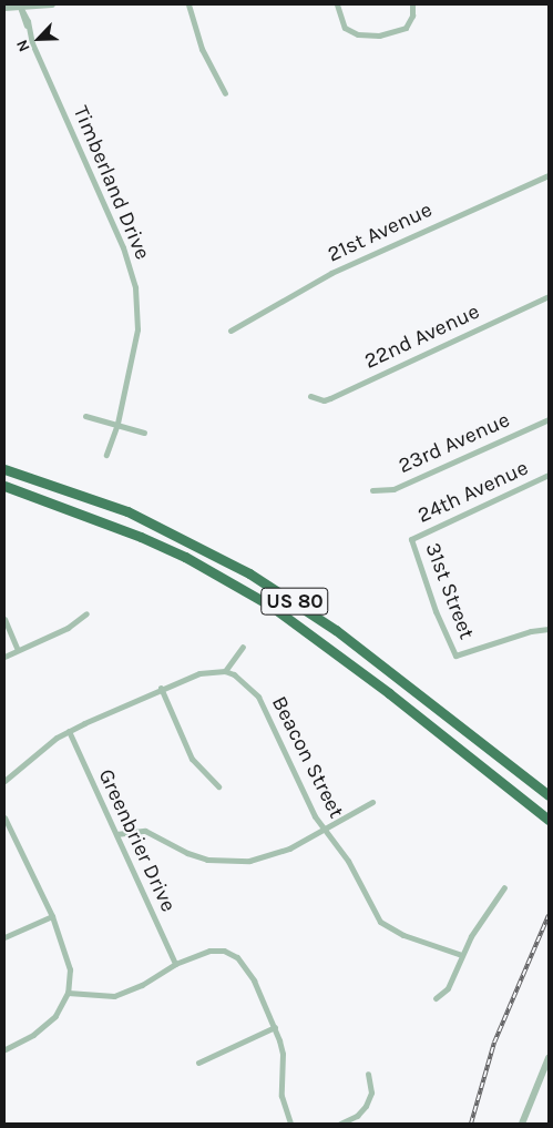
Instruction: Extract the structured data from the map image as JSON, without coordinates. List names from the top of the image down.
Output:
{
  "streets": {
    "highway": ["US 80"],
    "street": [
      "Timberland Drive",
      "21st Avenue",
      "22nd Avenue",
      "23rd Avenue",
      "24th Avenue",
      "31st Street",
      "Beacon Street",
      "Greenbrier Drive"
    ]
  },
  "crossings": [
    ["24th Avenue", "31st Street"]
  ],
  "north": "bottom left"
}
